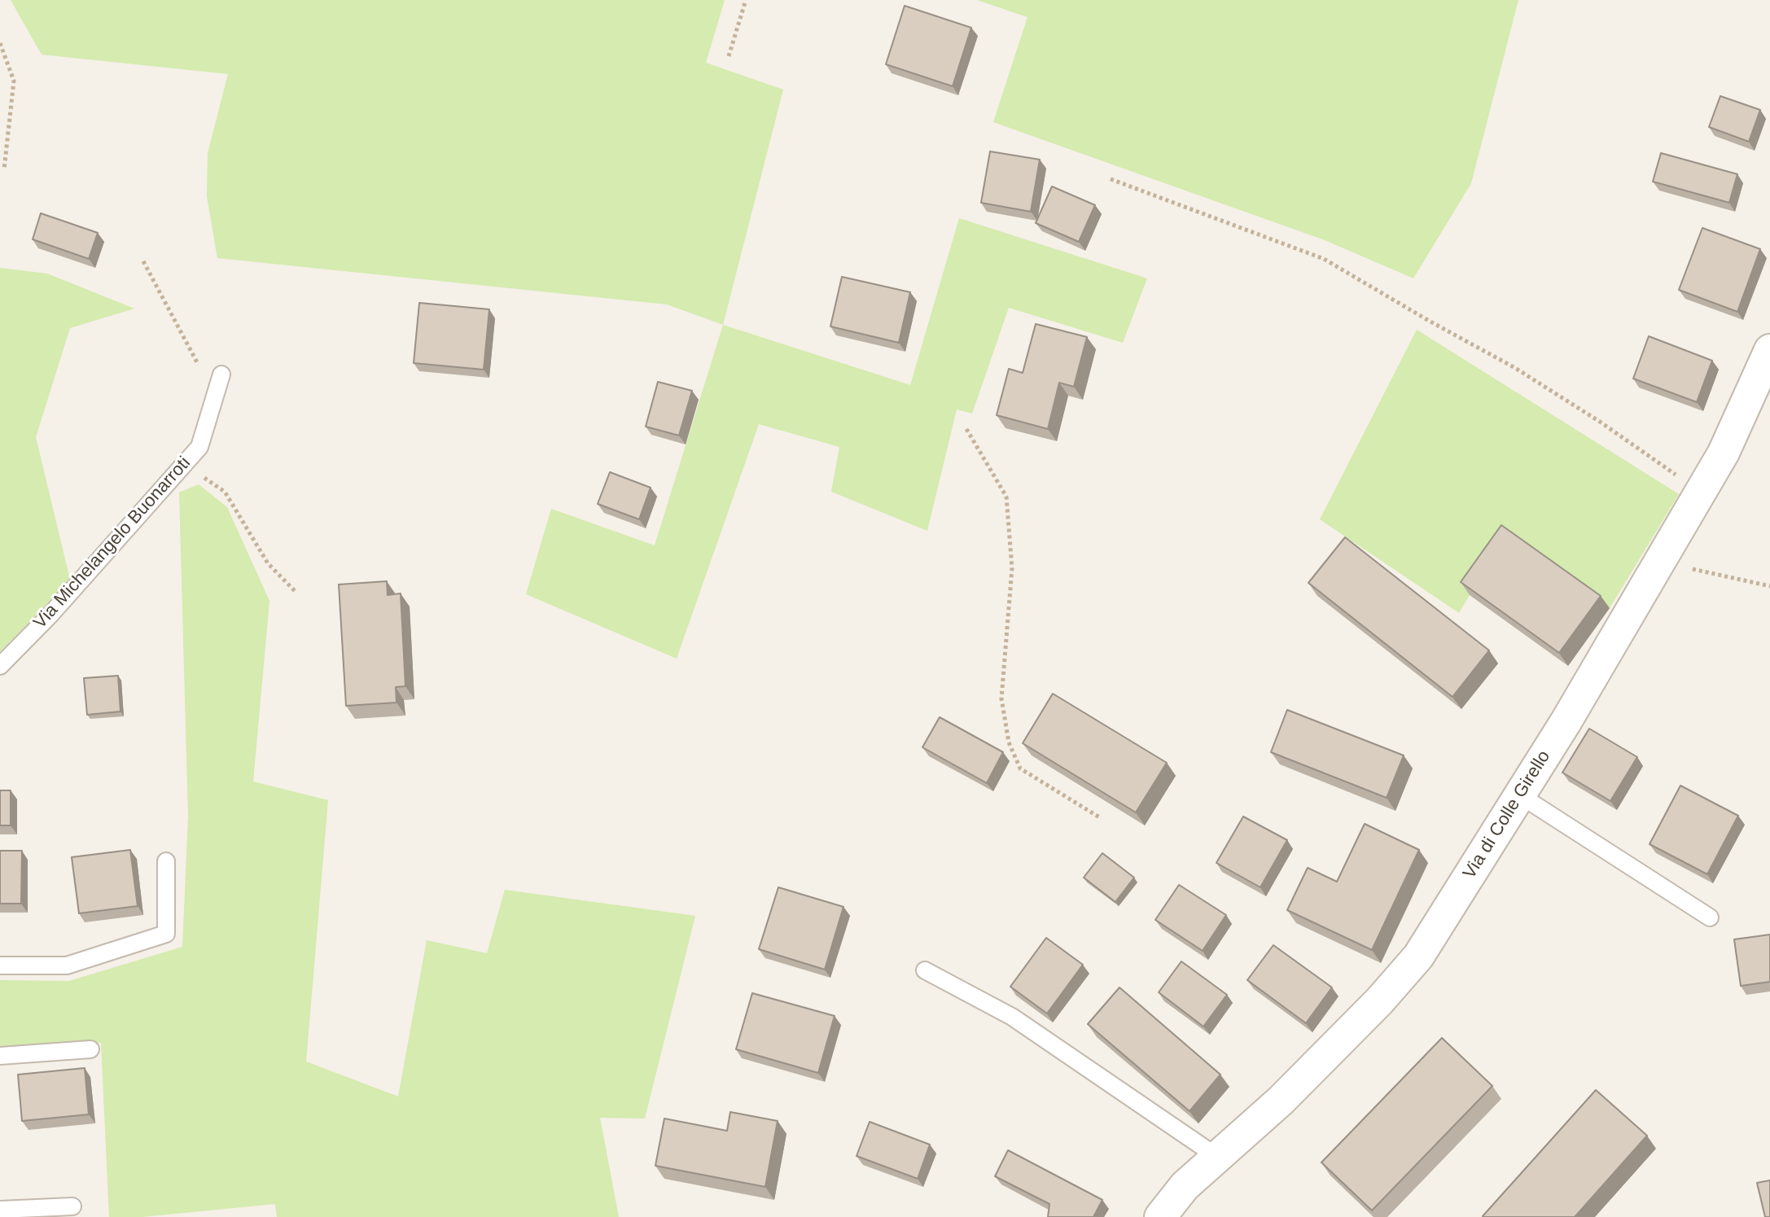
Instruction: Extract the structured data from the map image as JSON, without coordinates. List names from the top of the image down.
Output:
{
  "streets": {
    "street": ["Via di Colle Girello"],
    "lane": ["Via Michelangelo Buonarroti"]
  }
}
